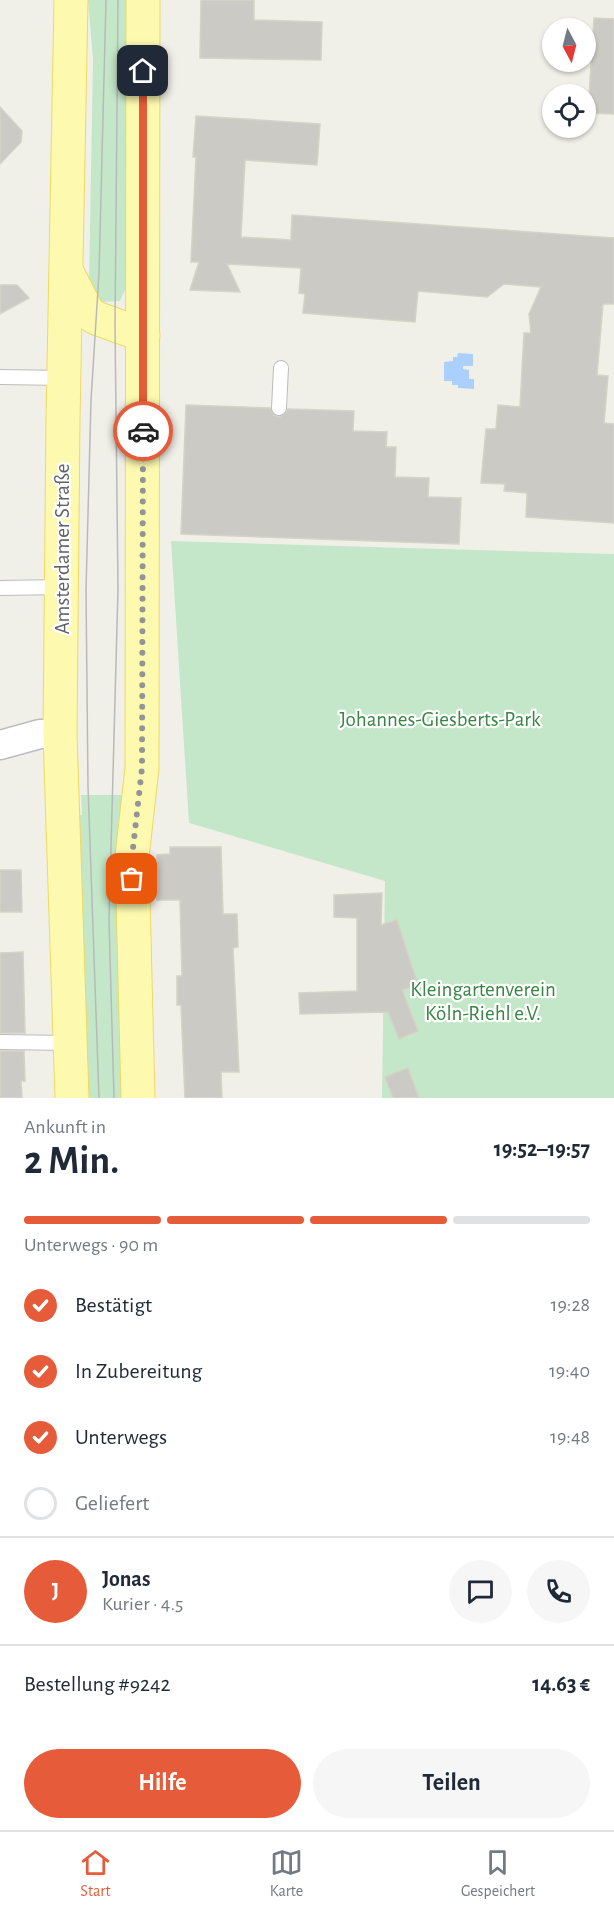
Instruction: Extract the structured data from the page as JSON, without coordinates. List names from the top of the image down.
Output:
{
  "streets": {
    "main road": ["Amsterdamer Straße"]
  },
  "parks": ["Johannes-Giesberts-Park", "Kleingartenverein Köln-Riehl e.V."],
  "north": "bottom",
  "page": {
    "heading": ["2 Min.", "Ankunft in", "19:52–19:57"],
    "panel": [
      "Jonas",
      "Kurier · 4.5",
      "Bestellung #9242",
      "14.63 €"
    ],
    "bar": "Unterwegs · 90 m",
    "list": [
      ["Bestätigt", "19:28"],
      ["In Zubereitung", "19:40"],
      ["Unterwegs", "19:48"],
      "Geliefert"
    ],
    "round": "J",
    "buttons": ["Hilfe", "Teilen"],
    "tabs": ["Start", "Karte", "Gespeichert"]
  }
}
